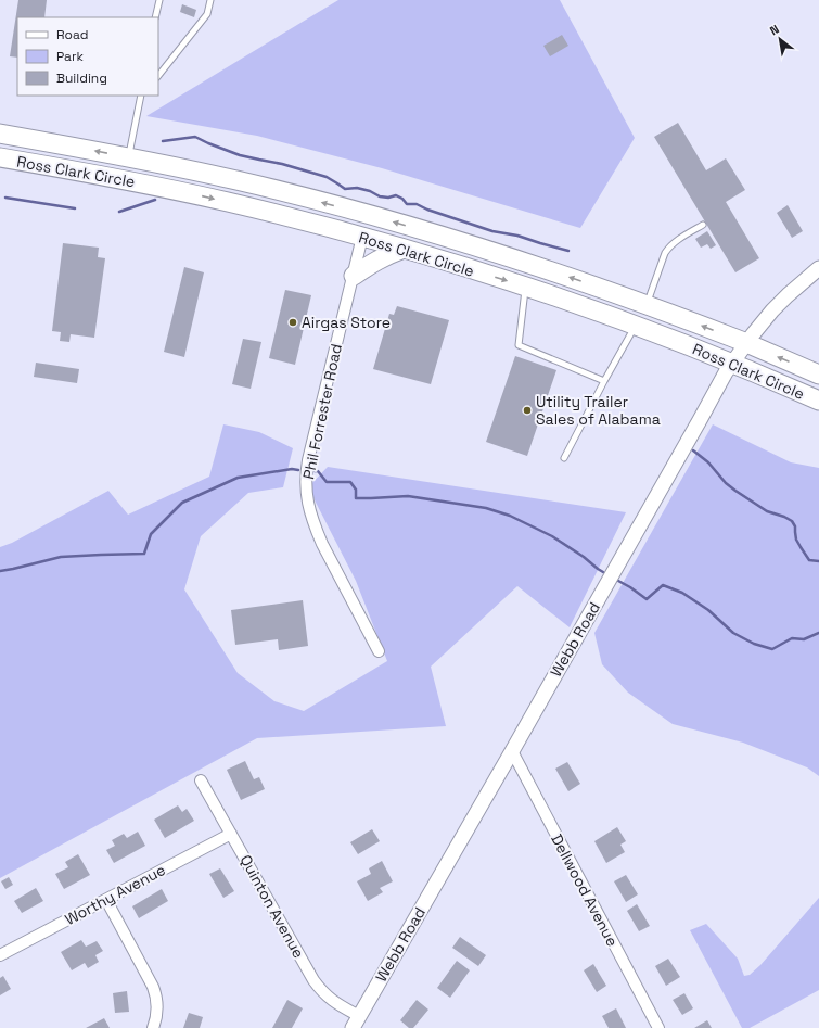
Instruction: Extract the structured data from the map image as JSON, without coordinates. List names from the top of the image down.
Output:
{
  "streets": {
    "highway": ["Ross Clark Circle"],
    "street": [
      "Phil Forrester Road",
      "Webb Road",
      "Dellwood Avenue",
      "Worthy Avenue",
      "Quinton Avenue"
    ]
  },
  "crossings": [
    ["Ross Clark Circle", "Phil Forrester Road"],
    ["Ross Clark Circle", "Webb Road"],
    ["Webb Road", "Dellwood Avenue"],
    ["Webb Road", "Quinton Avenue"],
    ["Worthy Avenue", "Quinton Avenue"]
  ],
  "places": ["Airgas Store", "Utility Trailer Sales of Alabama"],
  "legend": ["Road", "Park", "Building"],
  "north": "top left"
}
